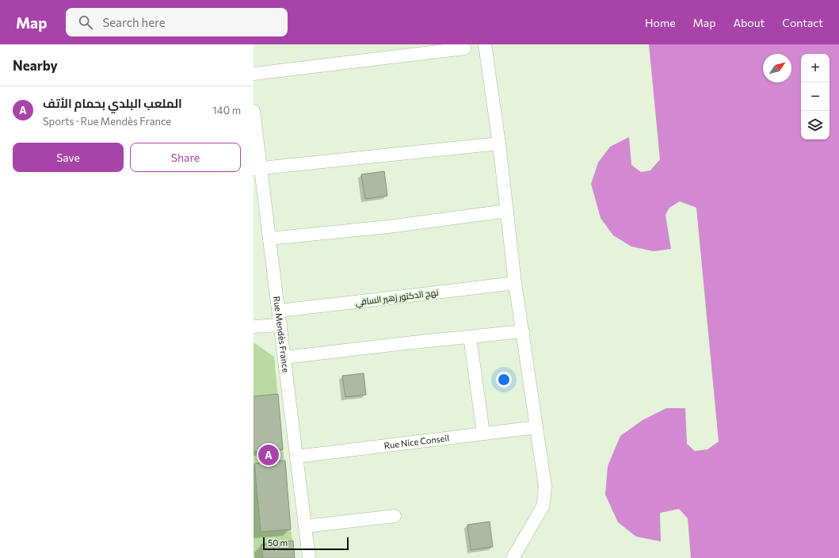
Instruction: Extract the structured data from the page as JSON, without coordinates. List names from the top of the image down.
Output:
{
  "streets": {
    "street": ["نهج الدكتور زهير السافي", "Rue Mendès France", "Rue Nice Conseil"]
  },
  "crossings": [
    ["نهج الدكتور زهير السافي", "Rue Mendès France"],
    ["Rue Mendès France", "Rue Nice Conseil"]
  ],
  "scale_bar": "50 m",
  "north": "top right",
  "page": {
    "header": "Map",
    "search": "Search here",
    "nav": [
      "Home",
      "Map",
      "About",
      "Contact"
    ],
    "heading": "Nearby",
    "map_buttons": ["+", "−"],
    "list": [
      {
        "mark": "A",
        "name": "الملعب البلدي بحمام الأتف",
        "note": "Sports · Rue Mendès France",
        "value": "140 m"
      }
    ],
    "buttons": ["Save", "Share"],
    "pins": "A",
    "scale": "50 m"
  }
}
